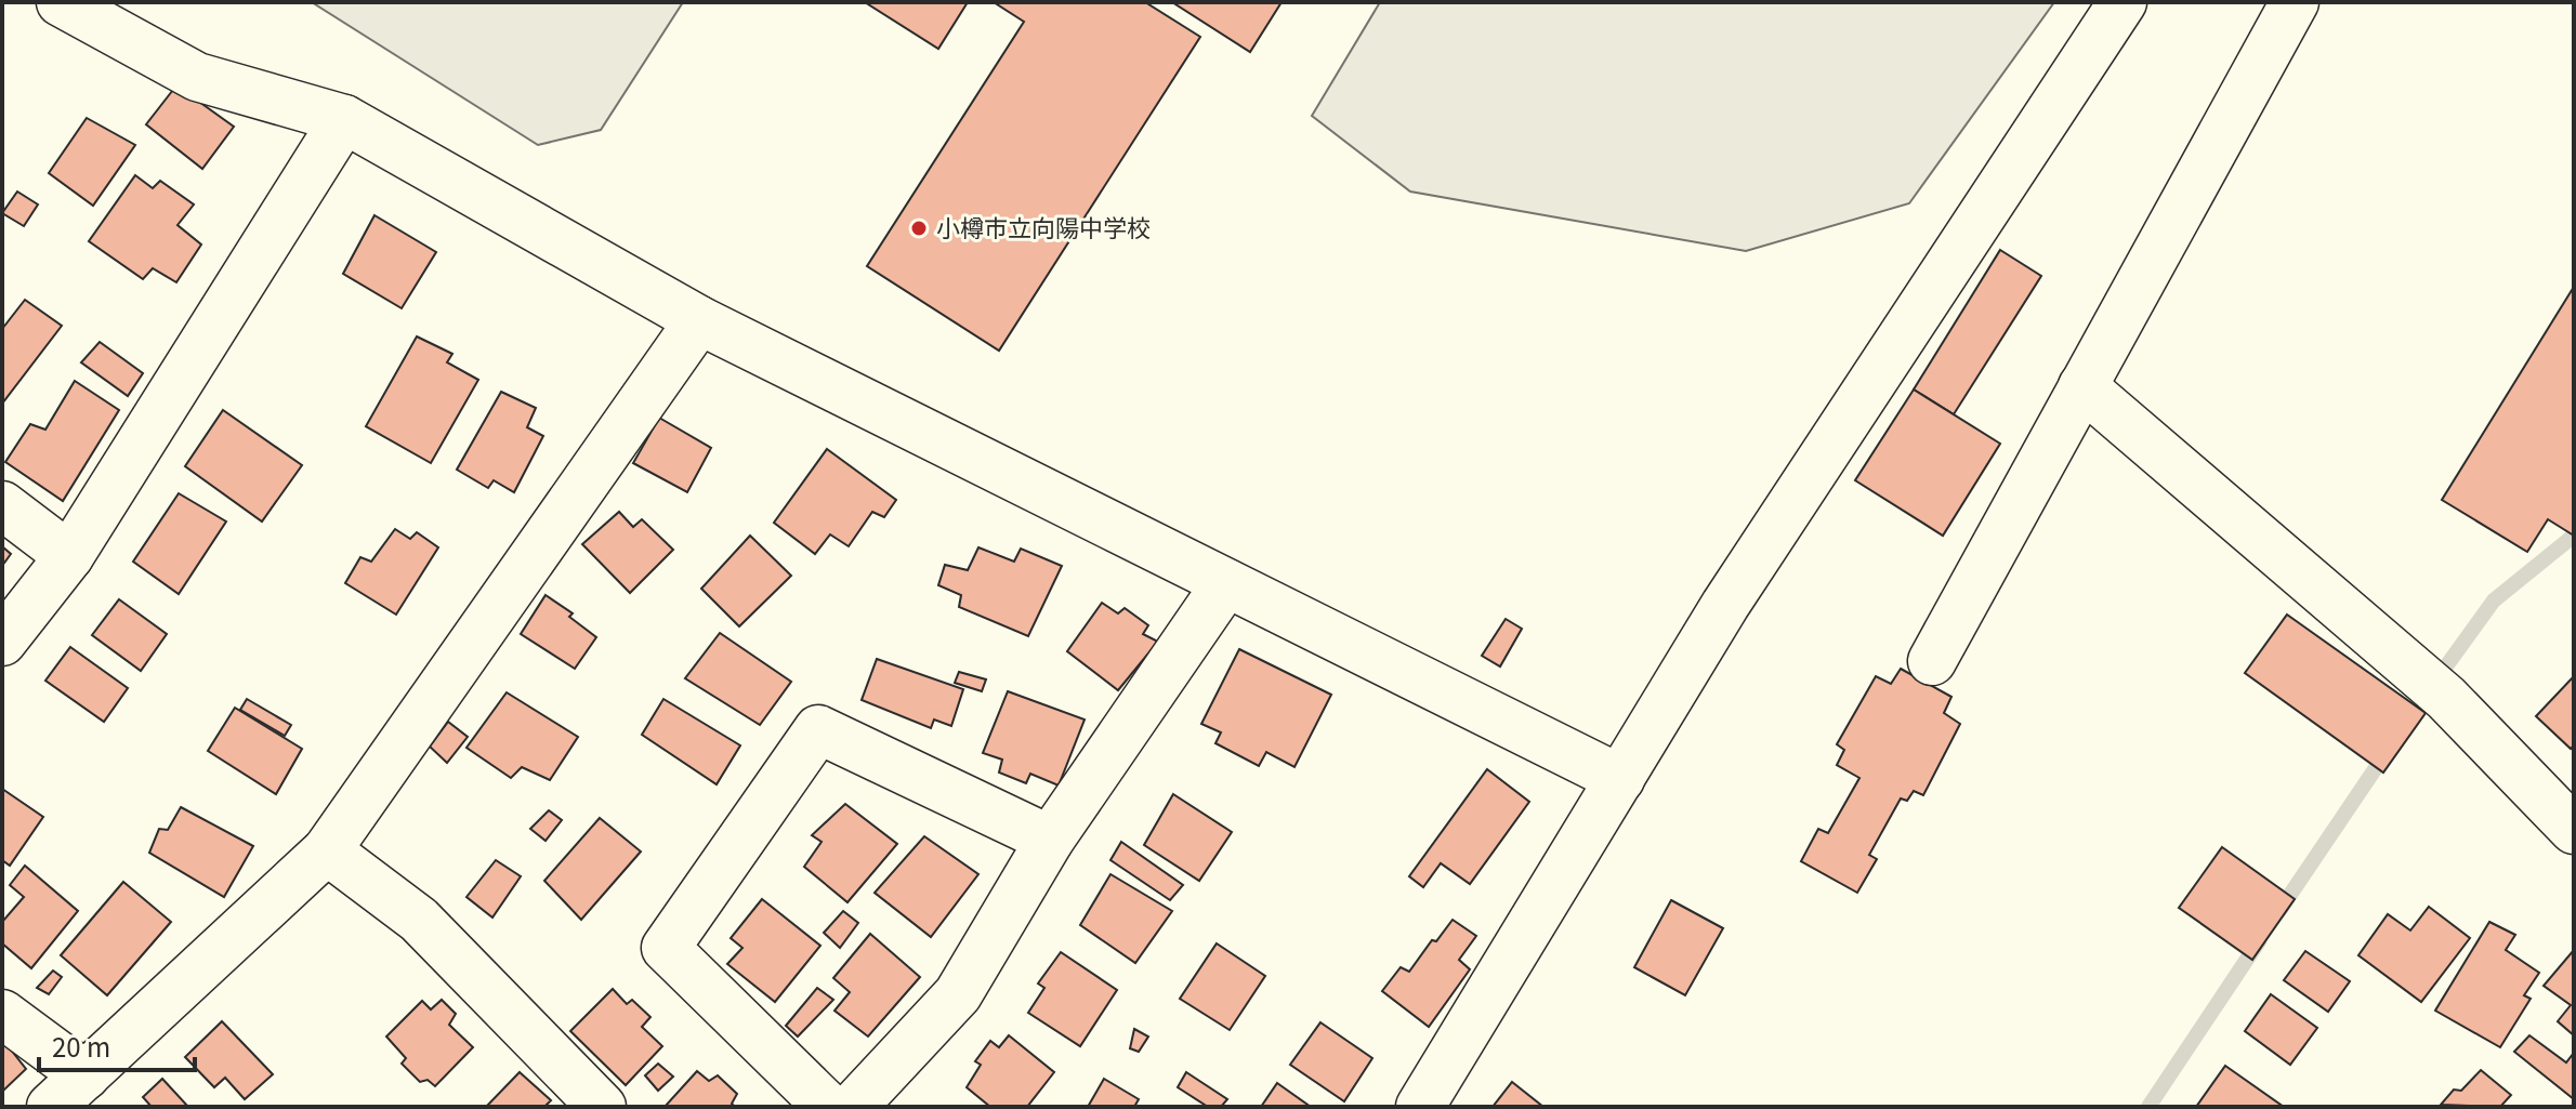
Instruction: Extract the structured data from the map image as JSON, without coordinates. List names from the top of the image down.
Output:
{
  "places": ["小樽市立向陽中学校"],
  "scale_bar": "20 m"
}
